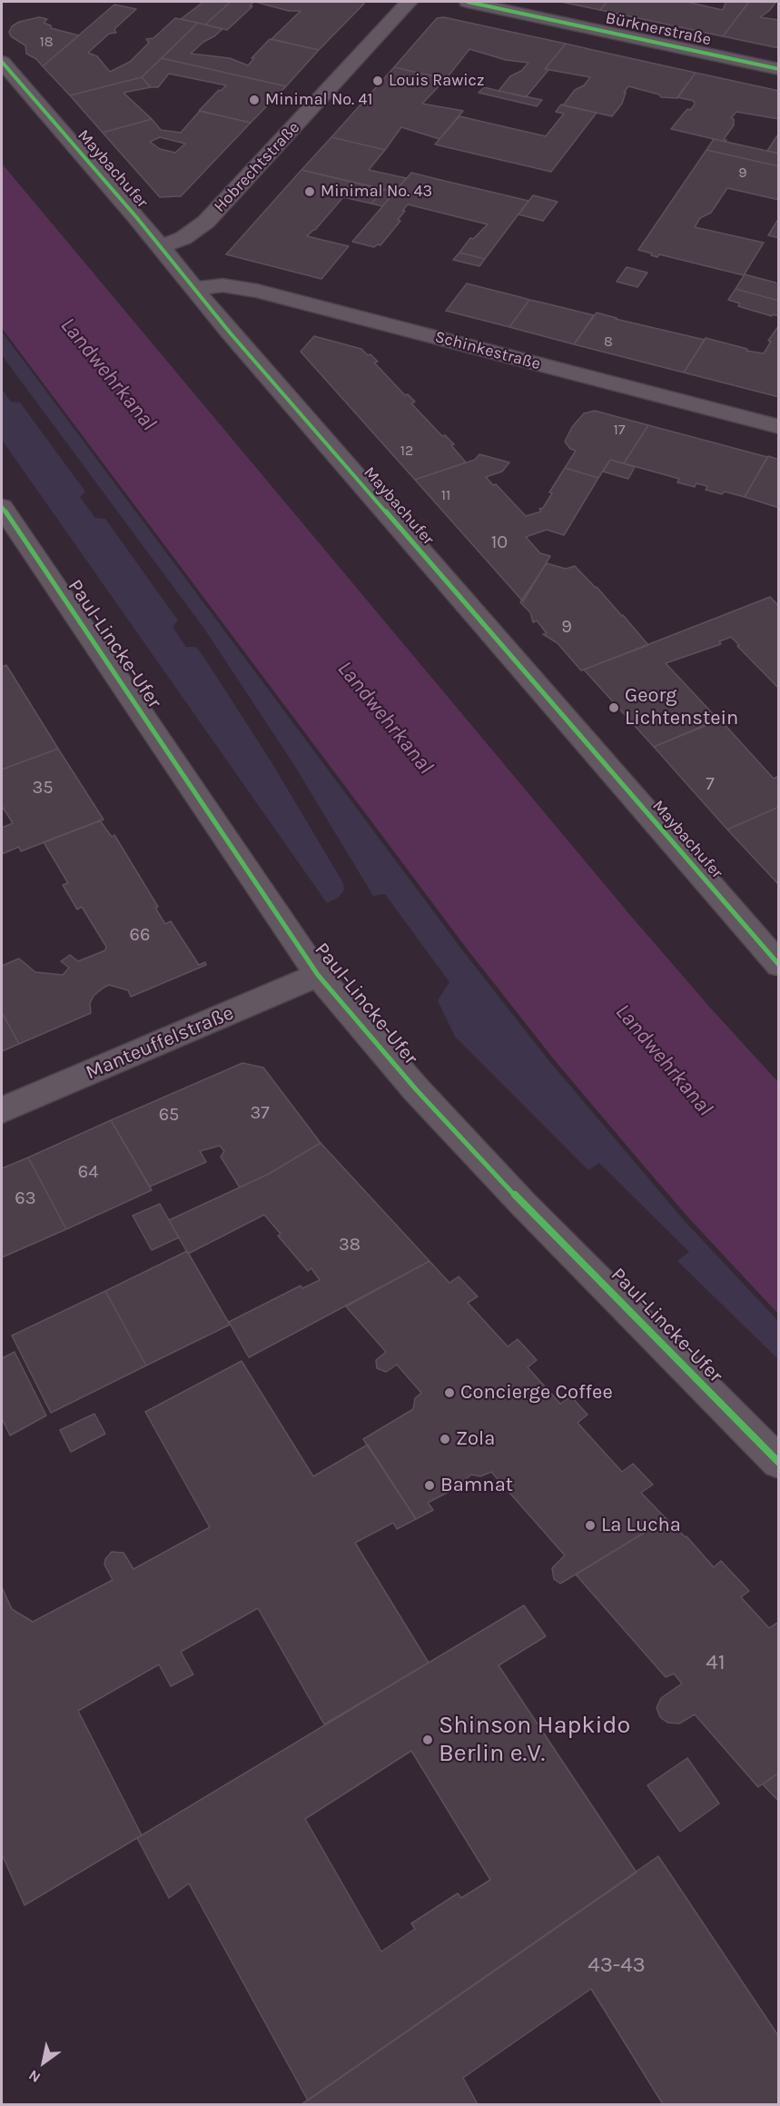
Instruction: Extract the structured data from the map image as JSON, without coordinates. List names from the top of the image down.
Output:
{
  "streets": {
    "street": [
      "Bürknerstraße",
      "Hobrechtstraße",
      "Maybachufer",
      "Schinkestraße",
      "Paul-Lincke-Ufer",
      "Manteuffelstraße"
    ]
  },
  "crossings": [
    ["Hobrechtstraße", "Maybachufer"],
    ["Maybachufer", "Schinkestraße"],
    ["Paul-Lincke-Ufer", "Manteuffelstraße"]
  ],
  "water": ["Landwehrkanal"],
  "places": [
    "Louis Rawicz",
    "Minimal No. 41",
    "Minimal No. 43",
    "Georg Lichtenstein",
    "Concierge Coffee",
    "Zola",
    "Bamnat",
    "La Lucha",
    "Shinson Hapkido Berlin e.V."
  ],
  "house_numbers": [
    "18",
    "9",
    "8",
    "17",
    "12",
    "11",
    "10",
    "9",
    "7",
    "35",
    "66",
    "37",
    "65",
    "64",
    "63",
    "38",
    "41",
    "43-43"
  ],
  "north": "bottom left"
}
